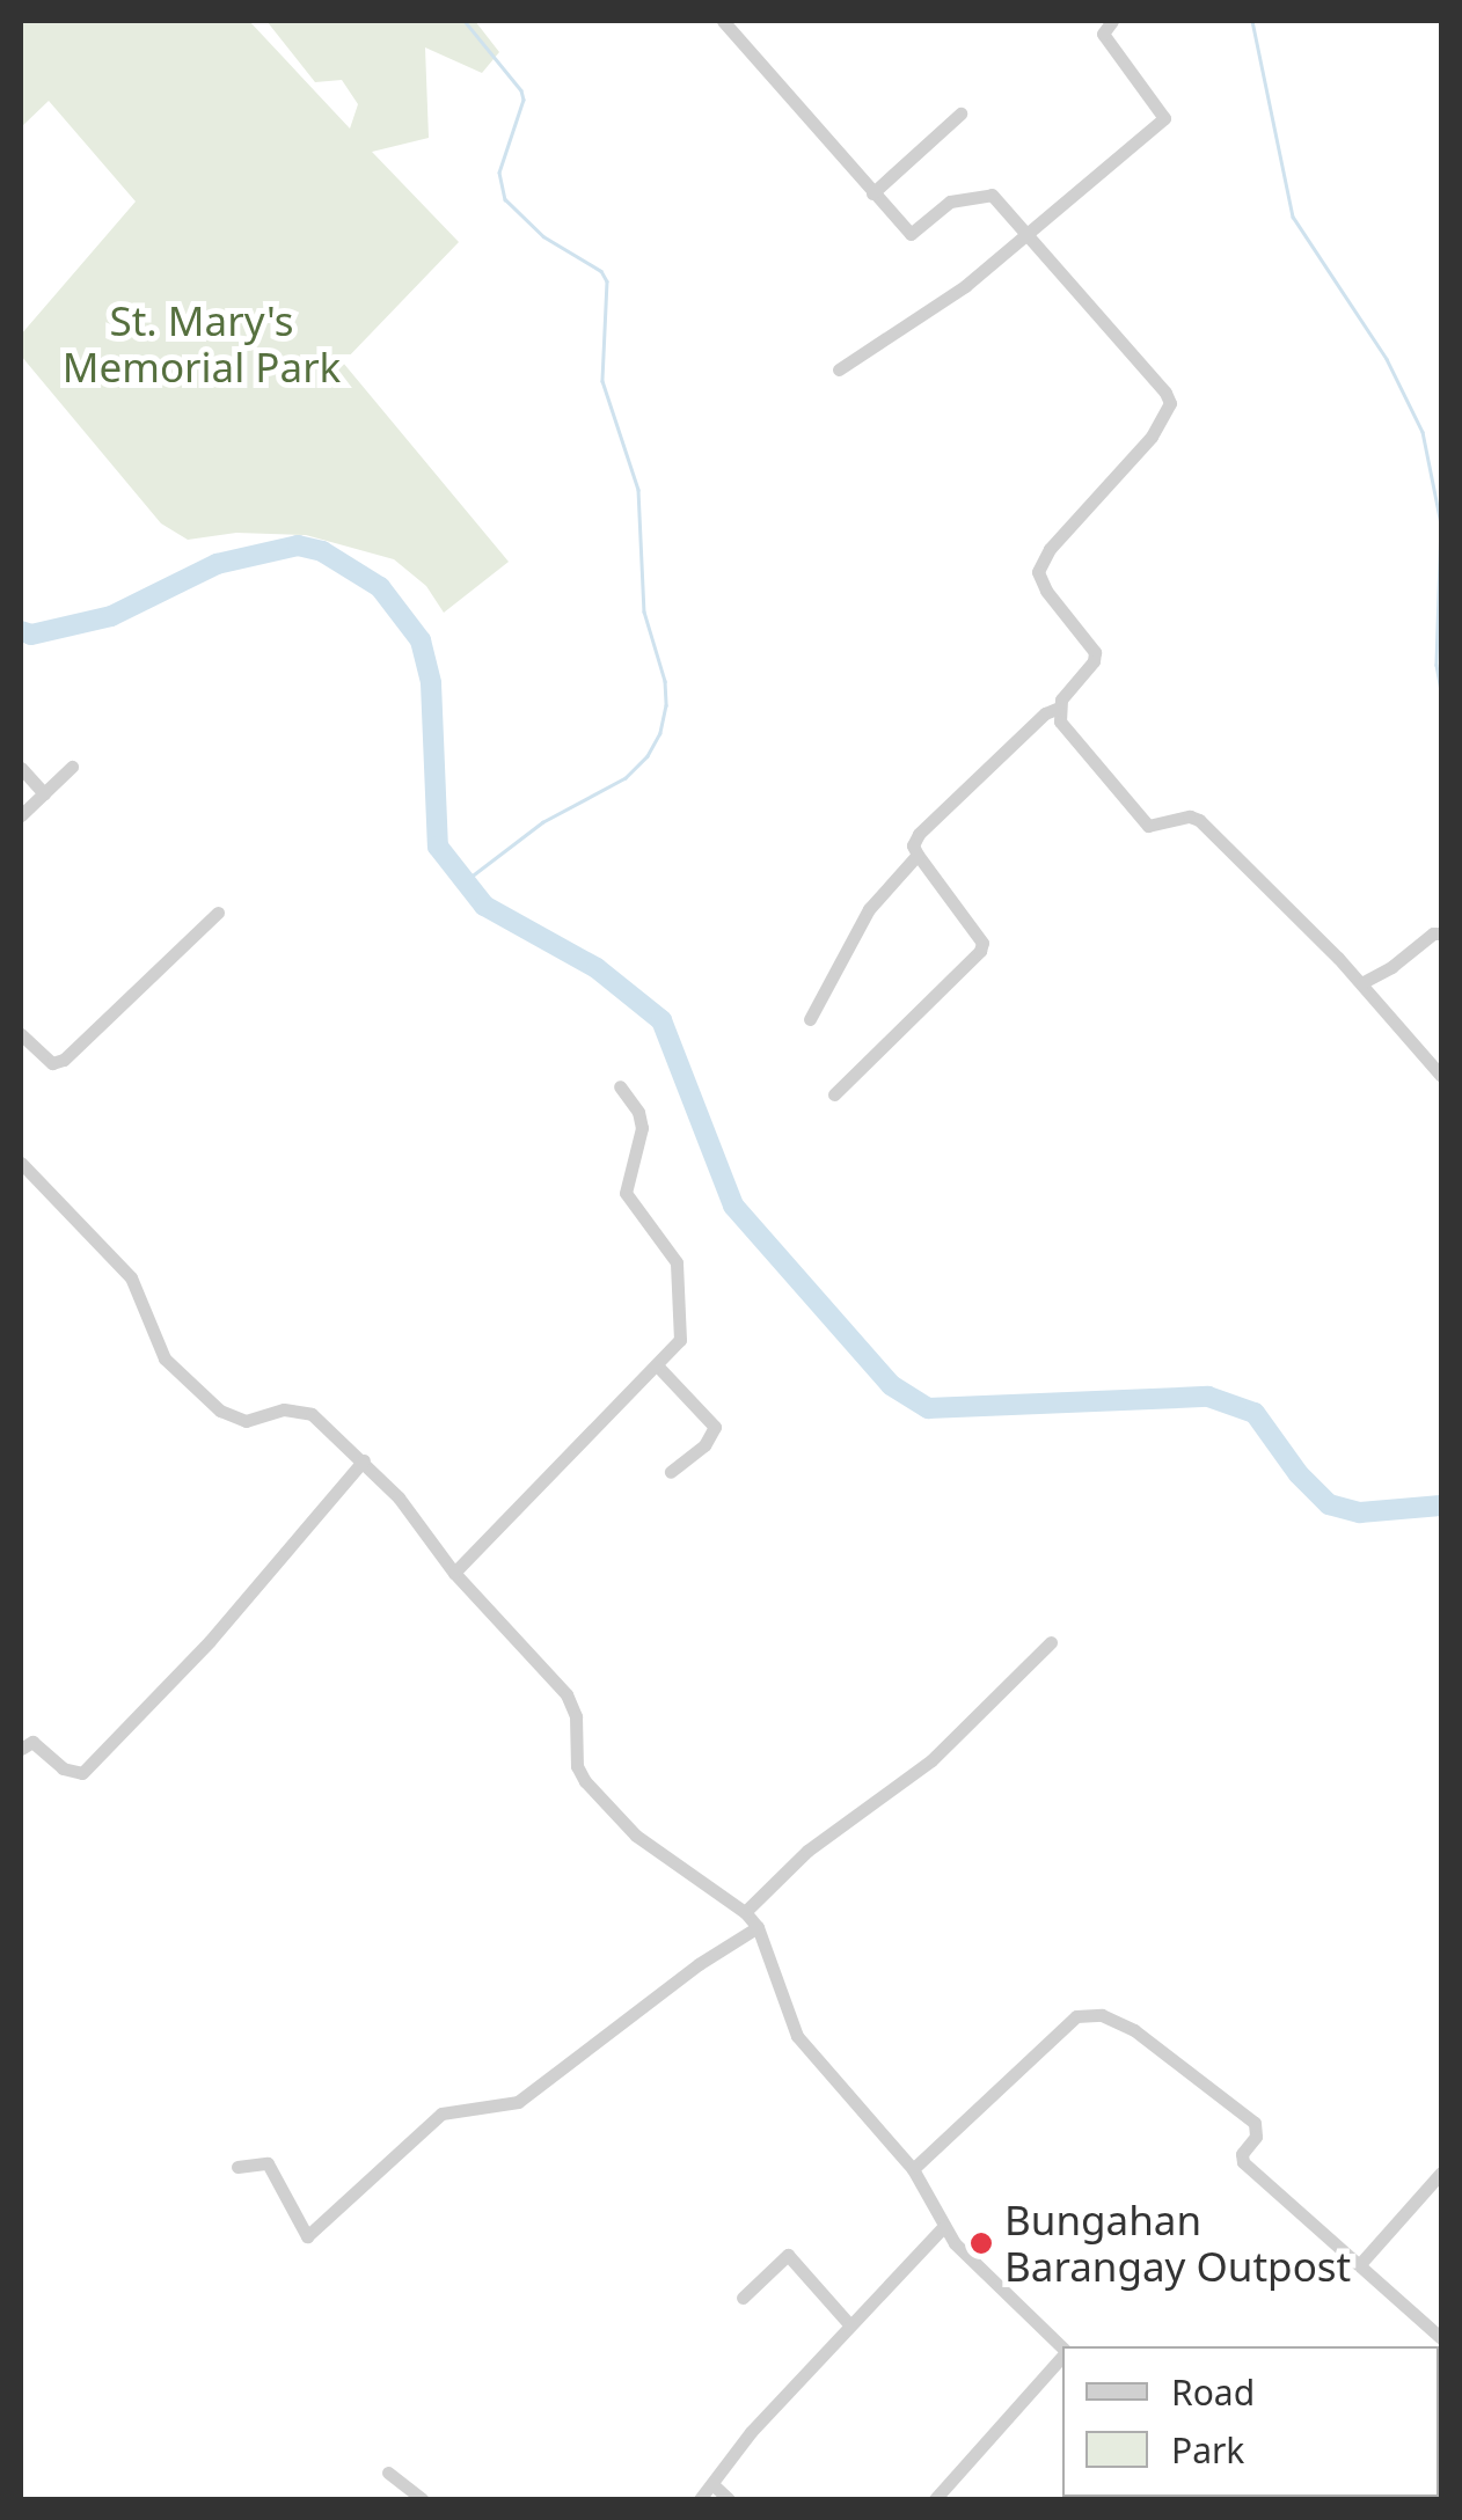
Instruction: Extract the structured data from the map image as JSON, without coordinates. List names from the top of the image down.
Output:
{
  "parks": ["St. Mary's Memorial Park"],
  "places": ["Bungahan Barangay Outpost"],
  "legend": ["Road", "Park"]
}
